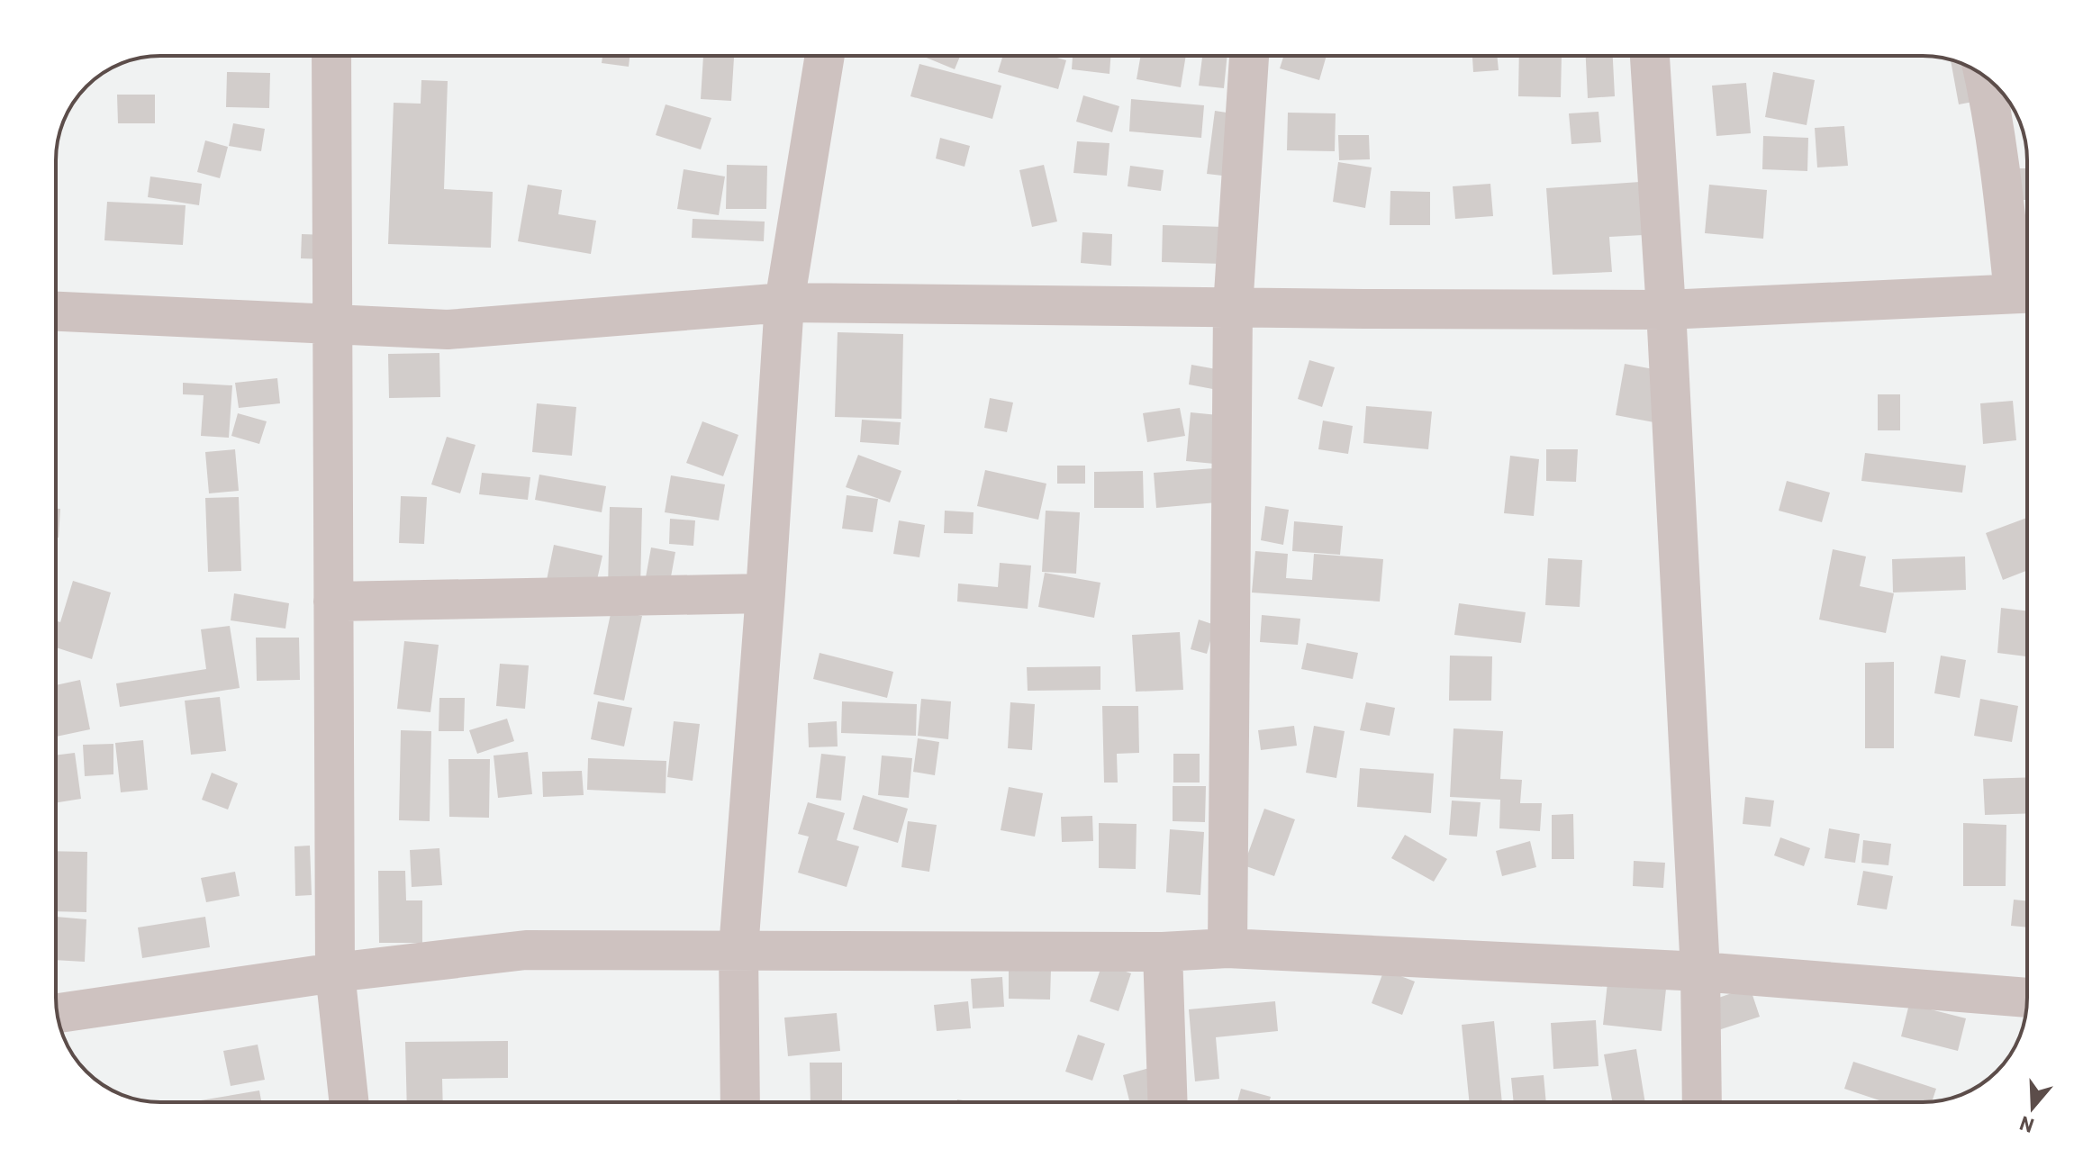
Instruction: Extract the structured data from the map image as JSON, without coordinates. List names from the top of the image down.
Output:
{
  "north": "bottom"
}
